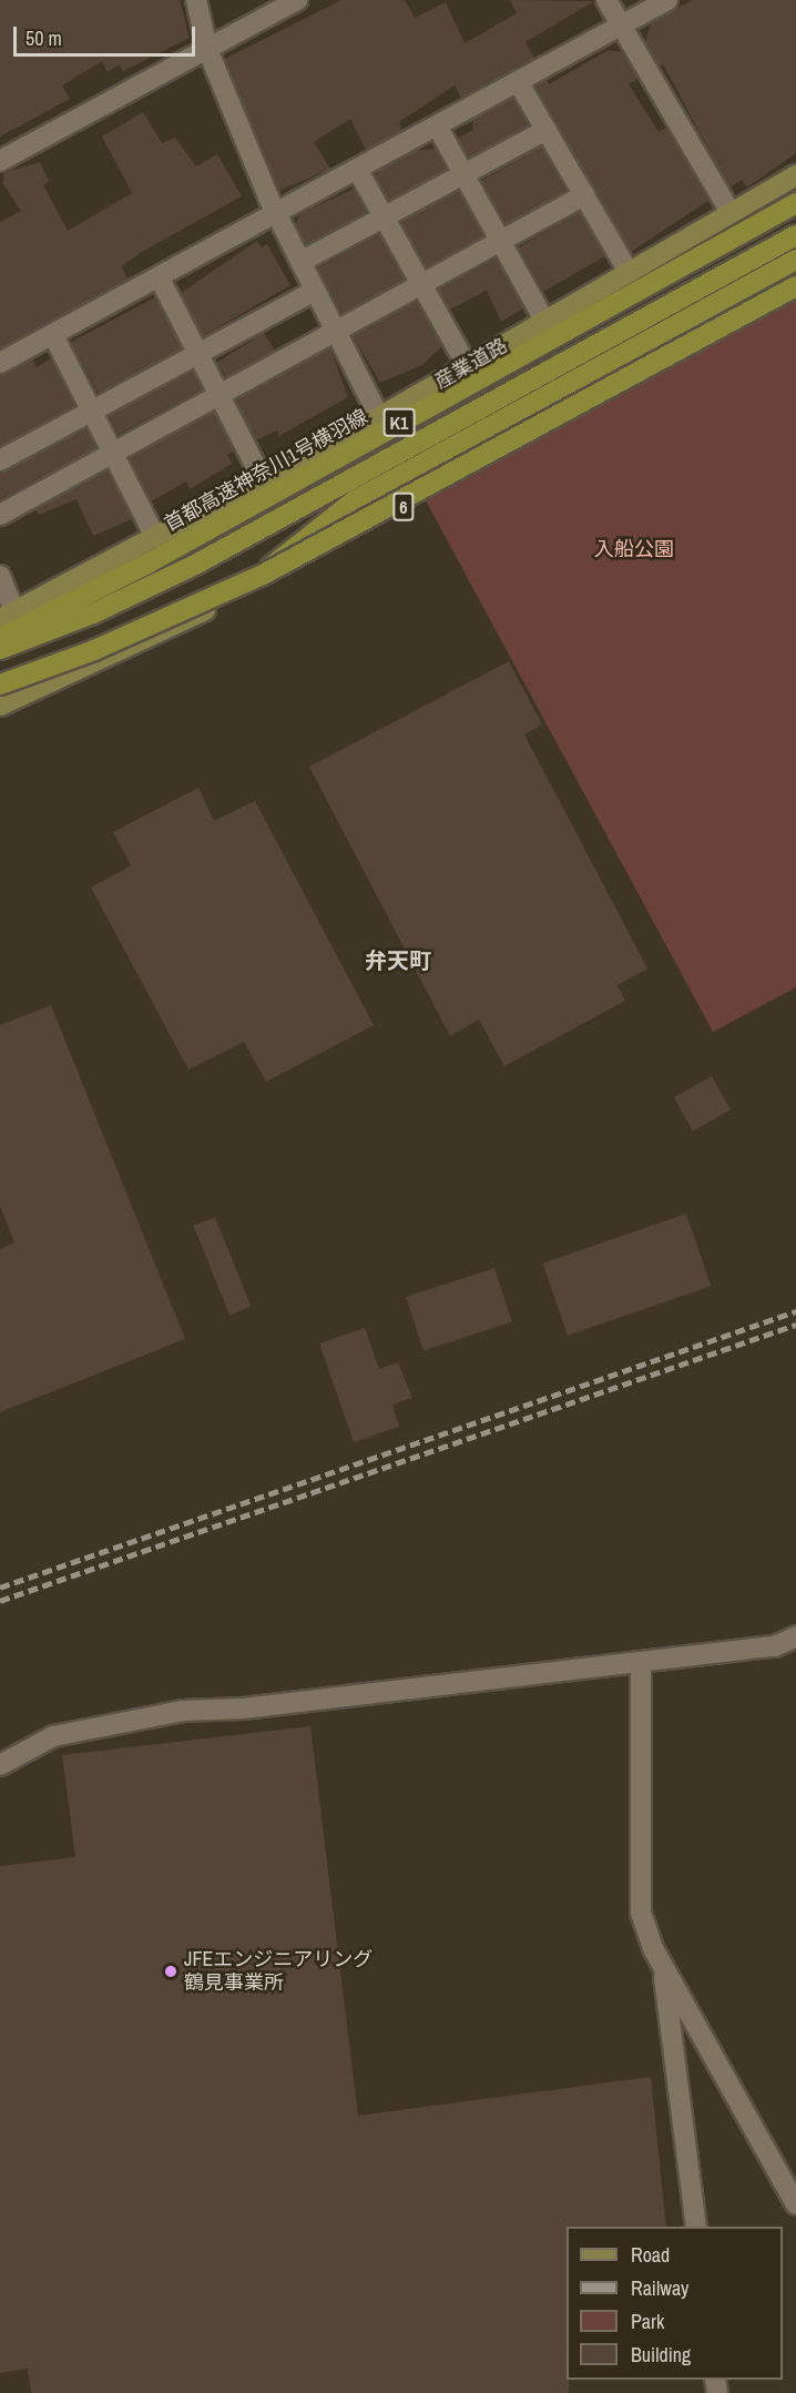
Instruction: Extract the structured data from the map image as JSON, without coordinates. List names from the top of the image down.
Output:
{
  "streets": {
    "highway": ["K1", "首都高速神奈川1号横羽線"],
    "main road": ["産業道路", "6"]
  },
  "districts": ["弁天町"],
  "parks": ["入船公園"],
  "places": ["JFEエンジニアリング 鶴見事業所"],
  "legend": [
    "Road",
    "Railway",
    "Park",
    "Building"
  ],
  "scale_bar": "50 m"
}
